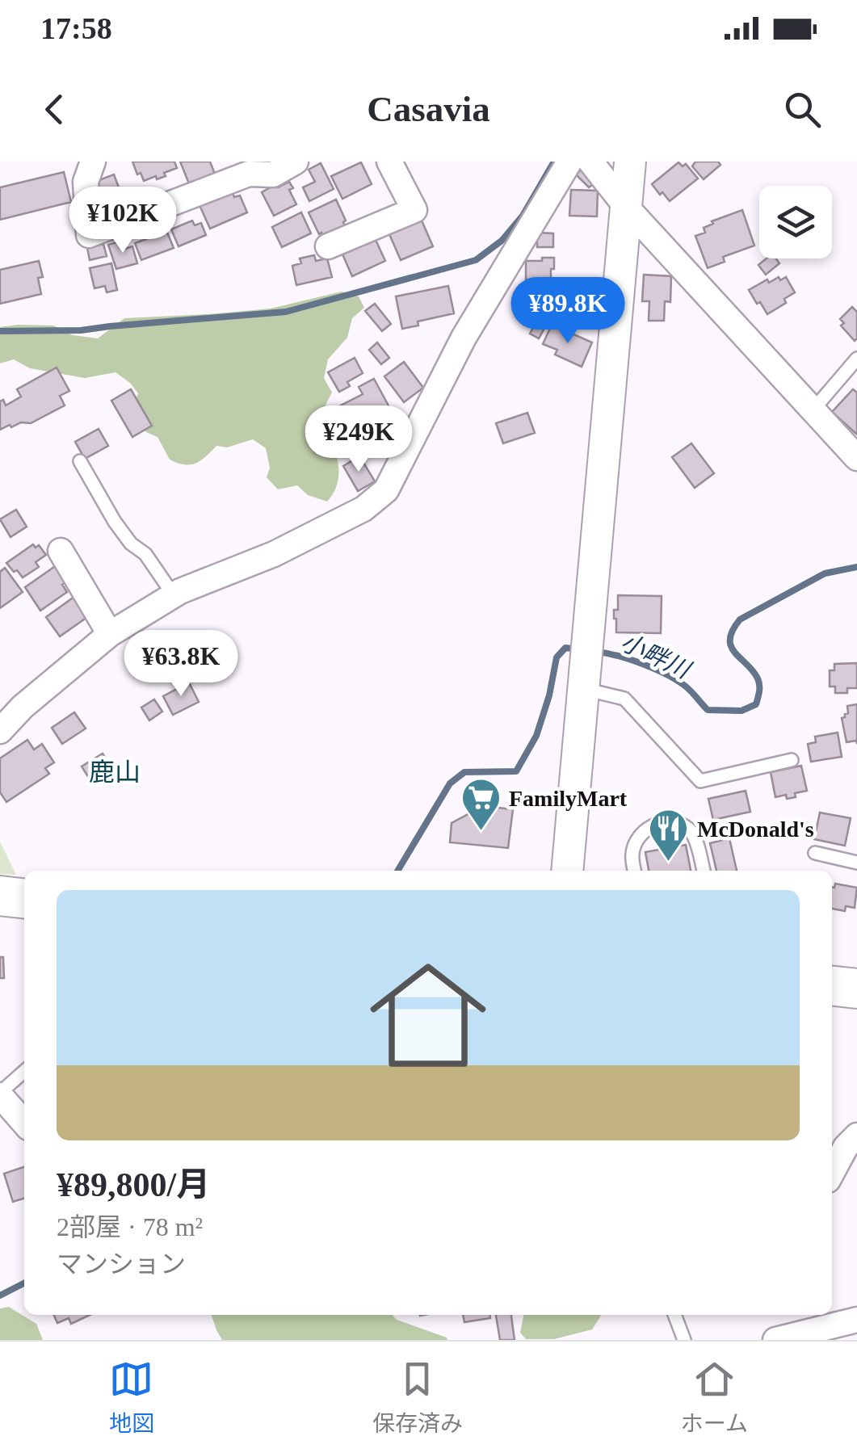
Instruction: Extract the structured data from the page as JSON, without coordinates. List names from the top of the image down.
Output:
{
  "districts": ["鹿山"],
  "water": ["小畔川"],
  "places": {
    "supermarket": ["FamilyMart"],
    "restaurant": ["McDonald's"]
  },
  "page": {
    "status": "17:58",
    "header": "Casavia",
    "price": [
      "¥102K",
      "¥89.8K",
      "¥249K",
      "¥63.8K"
    ],
    "list": [
      {
        "name": "¥89,800/月",
        "note": "2部屋 · 78 m² · マンション"
      }
    ],
    "tabs": ["地図", "保存済み", "ホーム"]
  }
}
